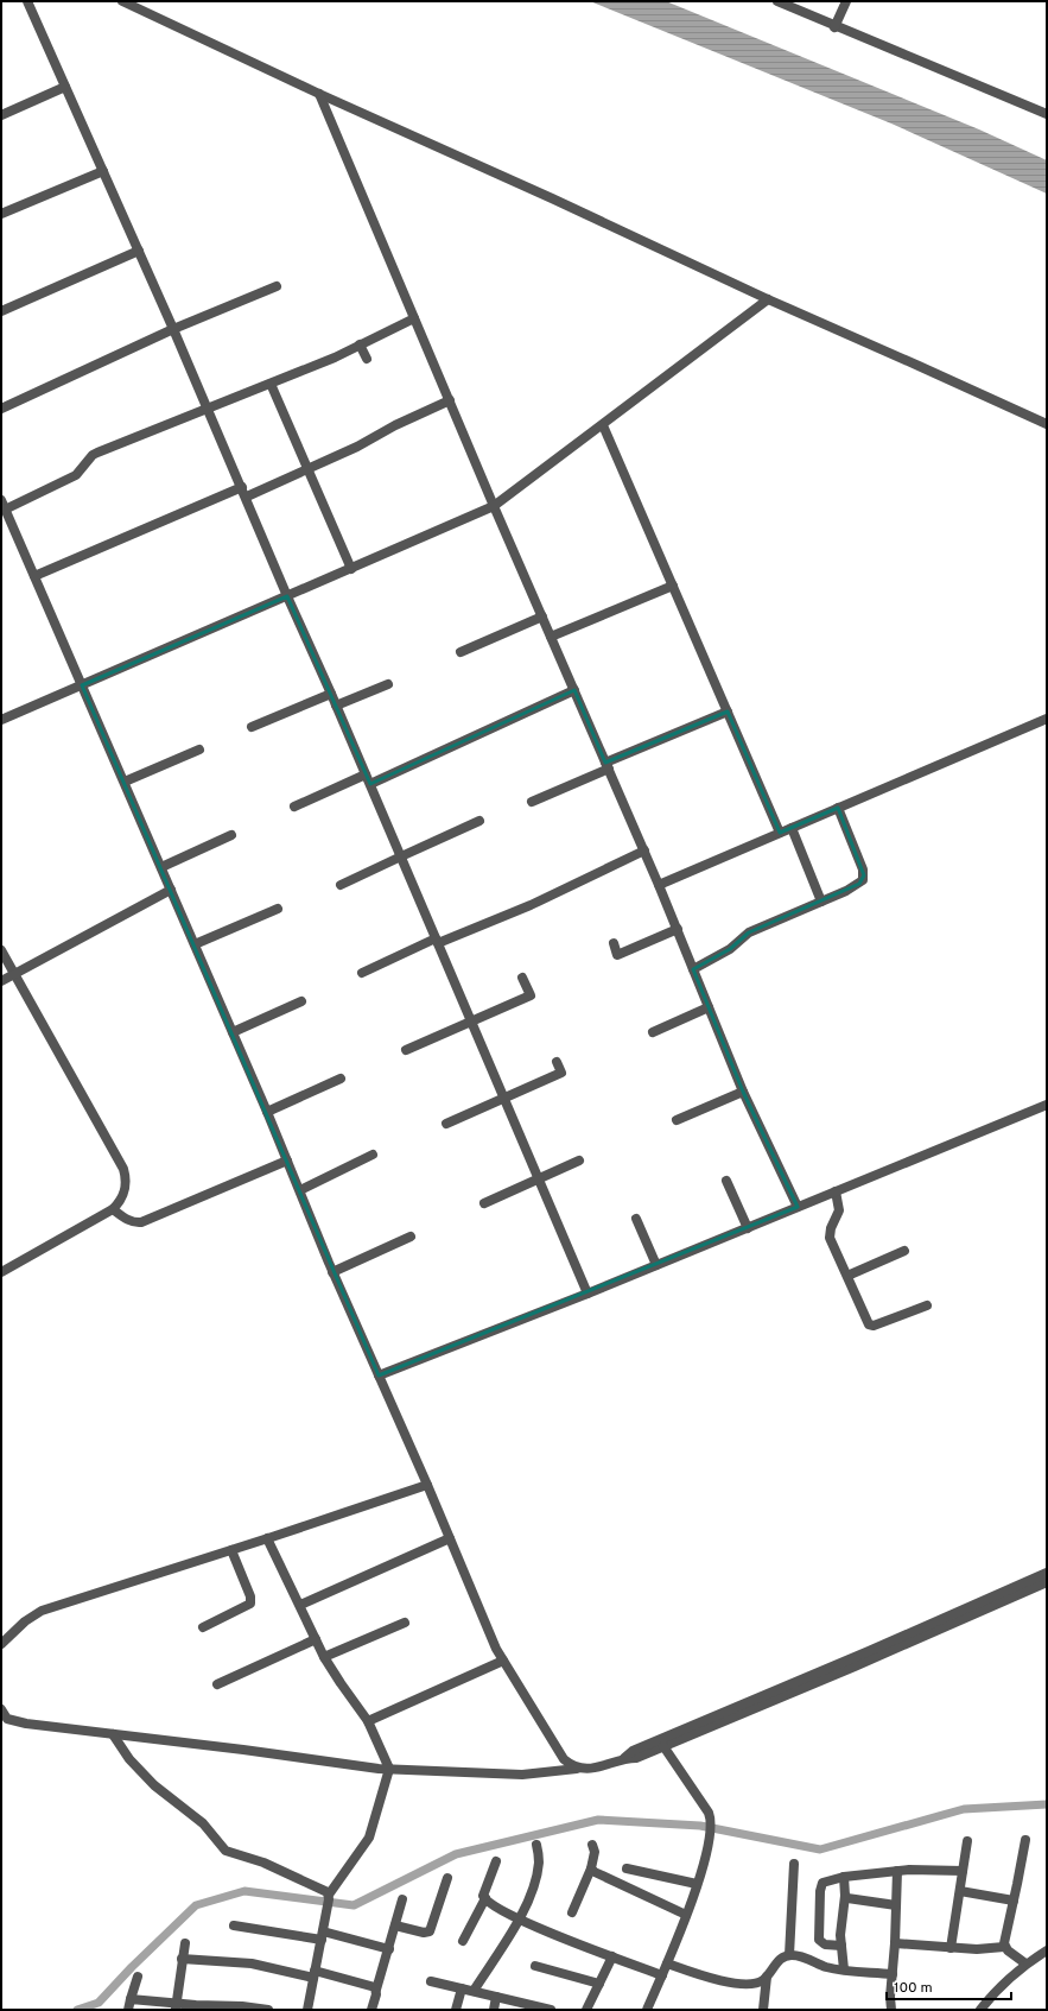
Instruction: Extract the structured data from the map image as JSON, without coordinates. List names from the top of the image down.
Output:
{
  "scale_bar": "100 m"
}
